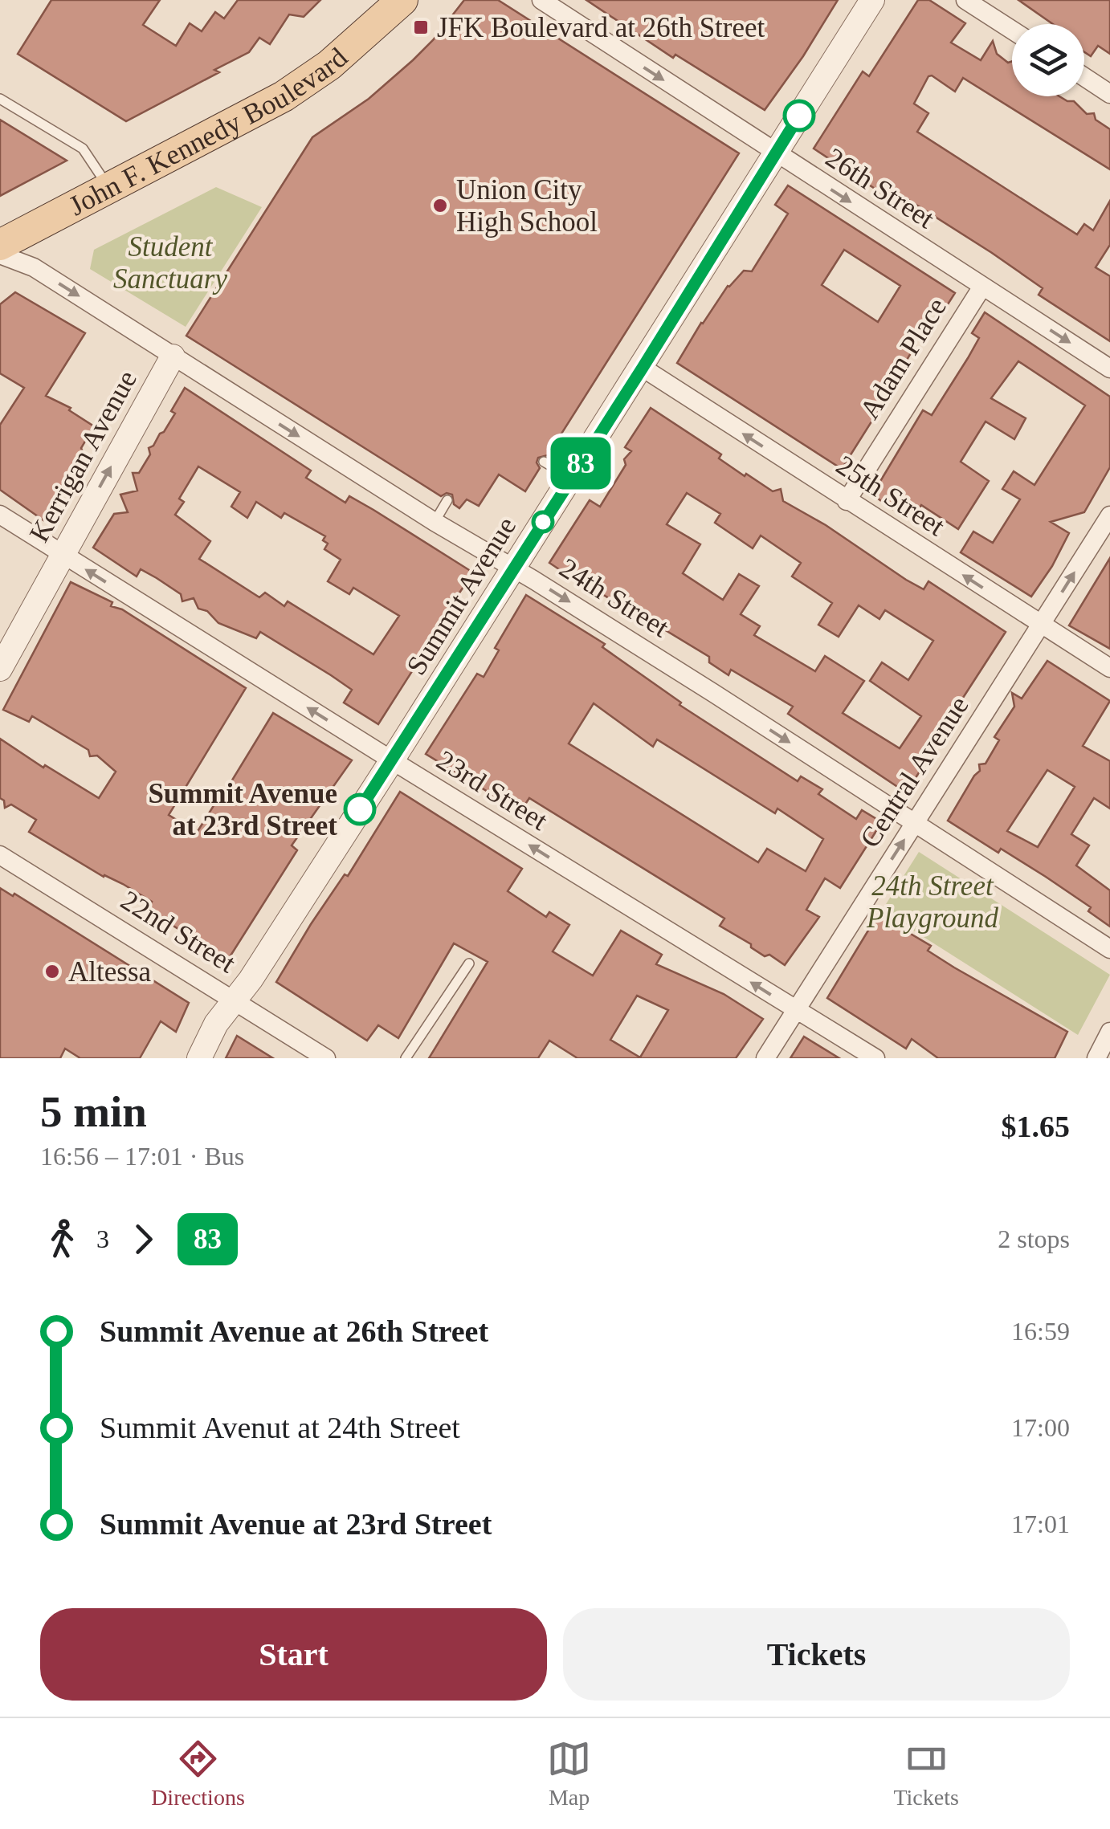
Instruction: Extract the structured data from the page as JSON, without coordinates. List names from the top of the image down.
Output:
{
  "streets": {
    "main road": ["John F. Kennedy Boulevard"],
    "street": [
      "26th Street",
      "Adam Place",
      "Kerrigan Avenue",
      "25th Street",
      "Summit Avenue",
      "24th Street",
      "Central Avenue",
      "23rd Street",
      "22nd Street"
    ]
  },
  "crossings": [
    ["26th Street", "Adam Place"],
    ["26th Street", "Summit Avenue"],
    ["Adam Place", "25th Street"],
    ["Kerrigan Avenue", "24th Street"],
    ["Kerrigan Avenue", "23rd Street"],
    ["25th Street", "Summit Avenue"],
    ["25th Street", "Central Avenue"],
    ["Summit Avenue", "24th Street"],
    ["Summit Avenue", "23rd Street"],
    ["Summit Avenue", "22nd Street"],
    ["24th Street", "Central Avenue"],
    ["Central Avenue", "23rd Street"]
  ],
  "one_way": [
    "26th Street",
    "Kerrigan Avenue",
    "25th Street",
    "24th Street",
    "Central Avenue",
    "23rd Street"
  ],
  "parks": ["Student Sanctuary", "24th Street Playground"],
  "places": {
    "transit": ["JFK Boulevard at 26th Street"],
    "other": ["Union City High School", "Summit Avenue at 23rd Street", "Altessa"]
  },
  "lines": ["bus line 83"],
  "page": {
    "on_map": "83",
    "heading": ["5 min", "16:56 – 17:01 · Bus", "$1.65"],
    "legs": ["3", "83", "2 stops"],
    "list": [
      {
        "name": "Summit Avenue at 26th Street",
        "value": "16:59"
      },
      {
        "name": "Summit Avenut at 24th Street",
        "value": "17:00"
      },
      {
        "name": "Summit Avenue at 23rd Street",
        "value": "17:01"
      }
    ],
    "buttons": ["Start", "Tickets"],
    "tabs": ["Directions", "Map", "Tickets"]
  }
}
